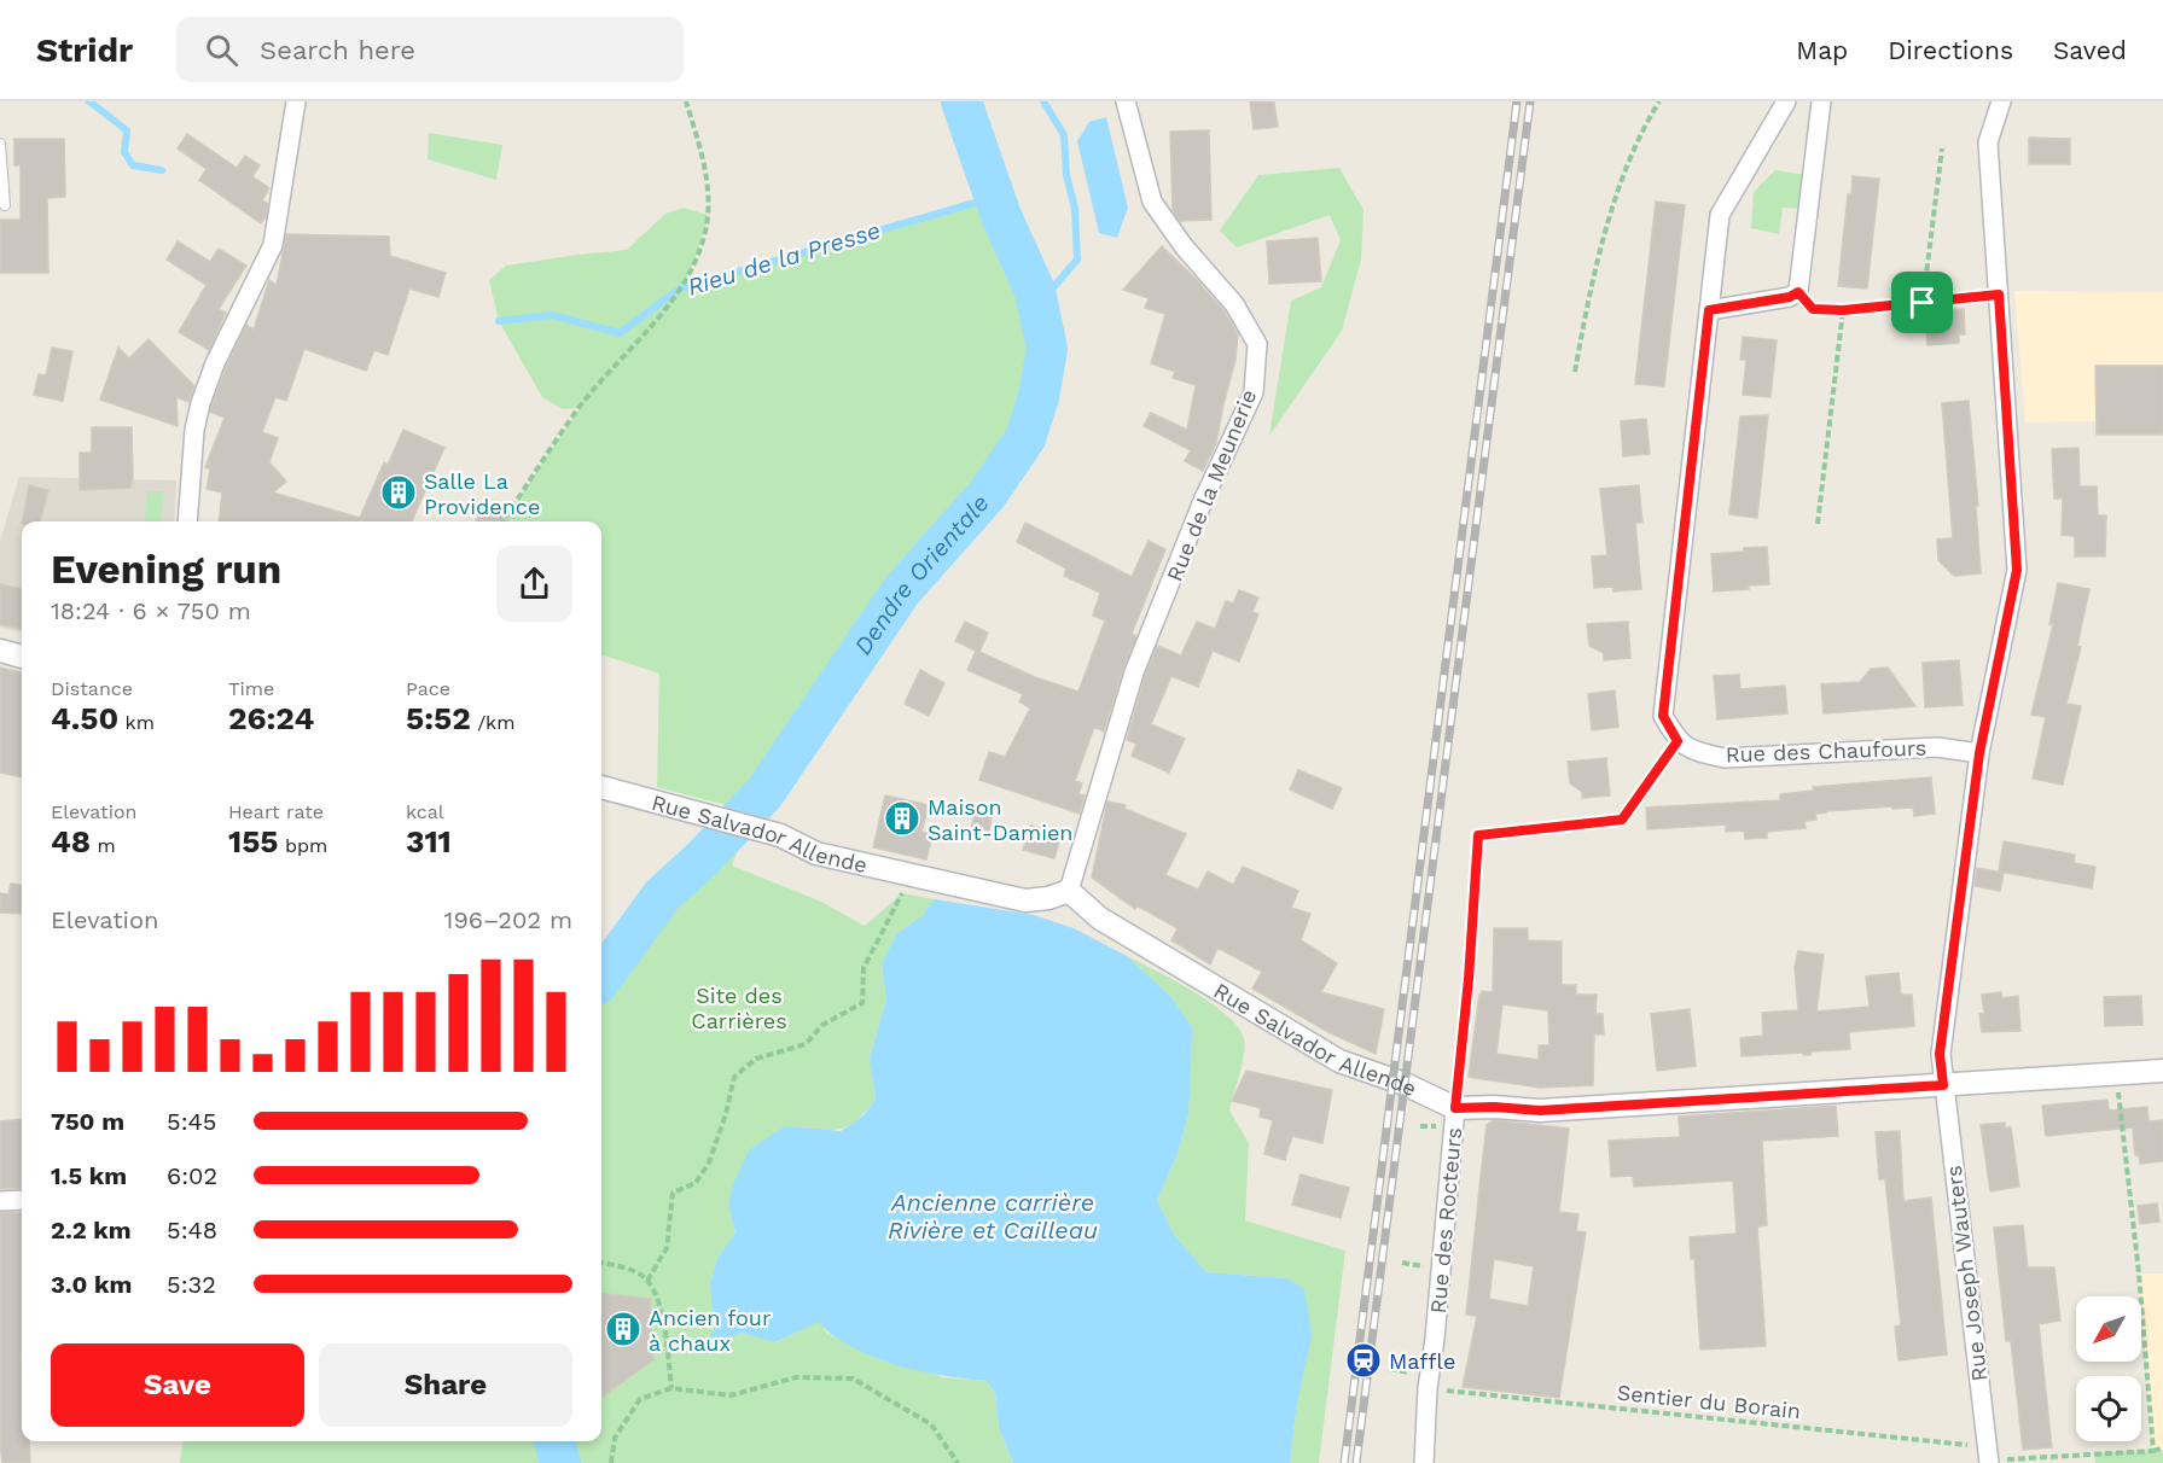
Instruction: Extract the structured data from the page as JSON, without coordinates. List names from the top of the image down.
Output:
{
  "streets": {
    "street": [
      "Rue de la Meunerie",
      "Rue des Chaufours",
      "Rue Salvador Allende",
      "Rue des Rocteurs",
      "Rue Joseph Wauters"
    ],
    "path": ["Sentier du Borain"]
  },
  "crossings": [
    ["Rue de la Meunerie", "Rue Salvador Allende"],
    ["Rue Salvador Allende", "Rue des Rocteurs"],
    ["Rue Salvador Allende", "Rue Joseph Wauters"],
    ["Rue des Rocteurs", "Sentier du Borain"],
    ["Rue Joseph Wauters", "Sentier du Borain"]
  ],
  "water": ["Rieu de la Presse", "Dendre Orientale", "Ancienne carrière Rivière et Cailleau"],
  "parks": ["Site des Carrières"],
  "places": {
    "building": ["Salle La Providence", "Maison Saint-Damien", "Ancien four à chaux"],
    "station": ["Maffle"]
  },
  "north": "bottom left",
  "page": {
    "header": "Stridr",
    "search": "Search here",
    "nav": ["Map", "Directions", "Saved"],
    "heading": ["Evening run", "18:24 · 6 × 750 m"],
    "stats": [
      ["Distance", "4.50 km"],
      ["Time", "26:24"],
      ["Pace", "5:52 /km"],
      ["Elevation", "48 m"],
      ["Heart rate", "155 bpm"],
      ["kcal", "311"]
    ],
    "chart": ["Elevation", "196–202 m"],
    "list": [
      {
        "name": "750 m",
        "note": "5:45"
      },
      {
        "name": "1.5 km",
        "note": "6:02"
      },
      {
        "name": "2.2 km",
        "note": "5:48"
      },
      {
        "name": "3.0 km",
        "note": "5:32"
      }
    ],
    "buttons": ["Save", "Share"]
  }
}
